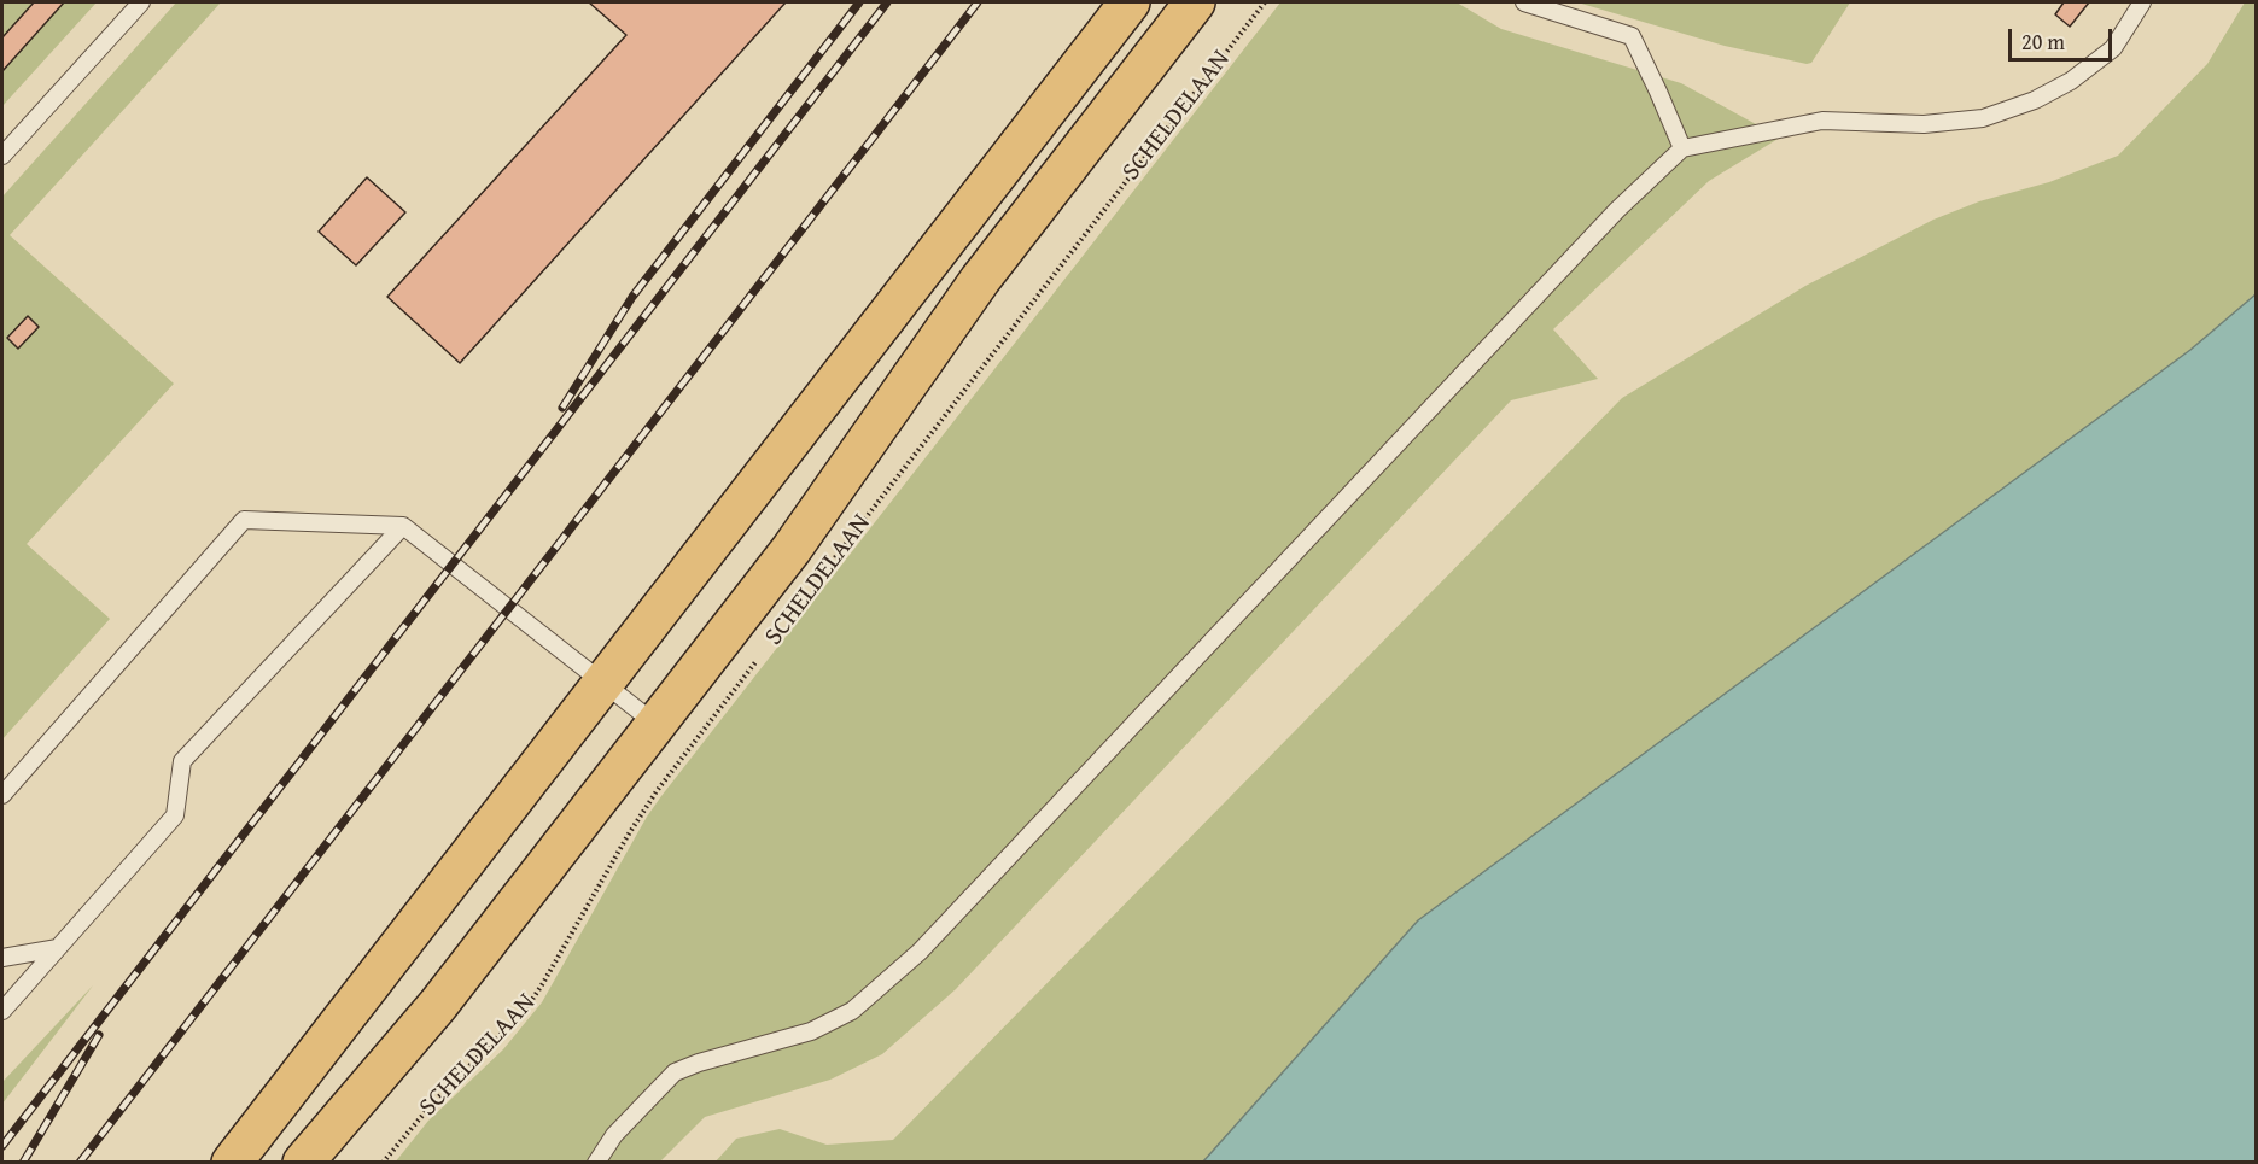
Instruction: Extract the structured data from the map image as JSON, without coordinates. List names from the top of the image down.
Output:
{
  "streets": {
    "main road": ["SCHELDELAAN"]
  },
  "scale_bar": "20 m"
}
